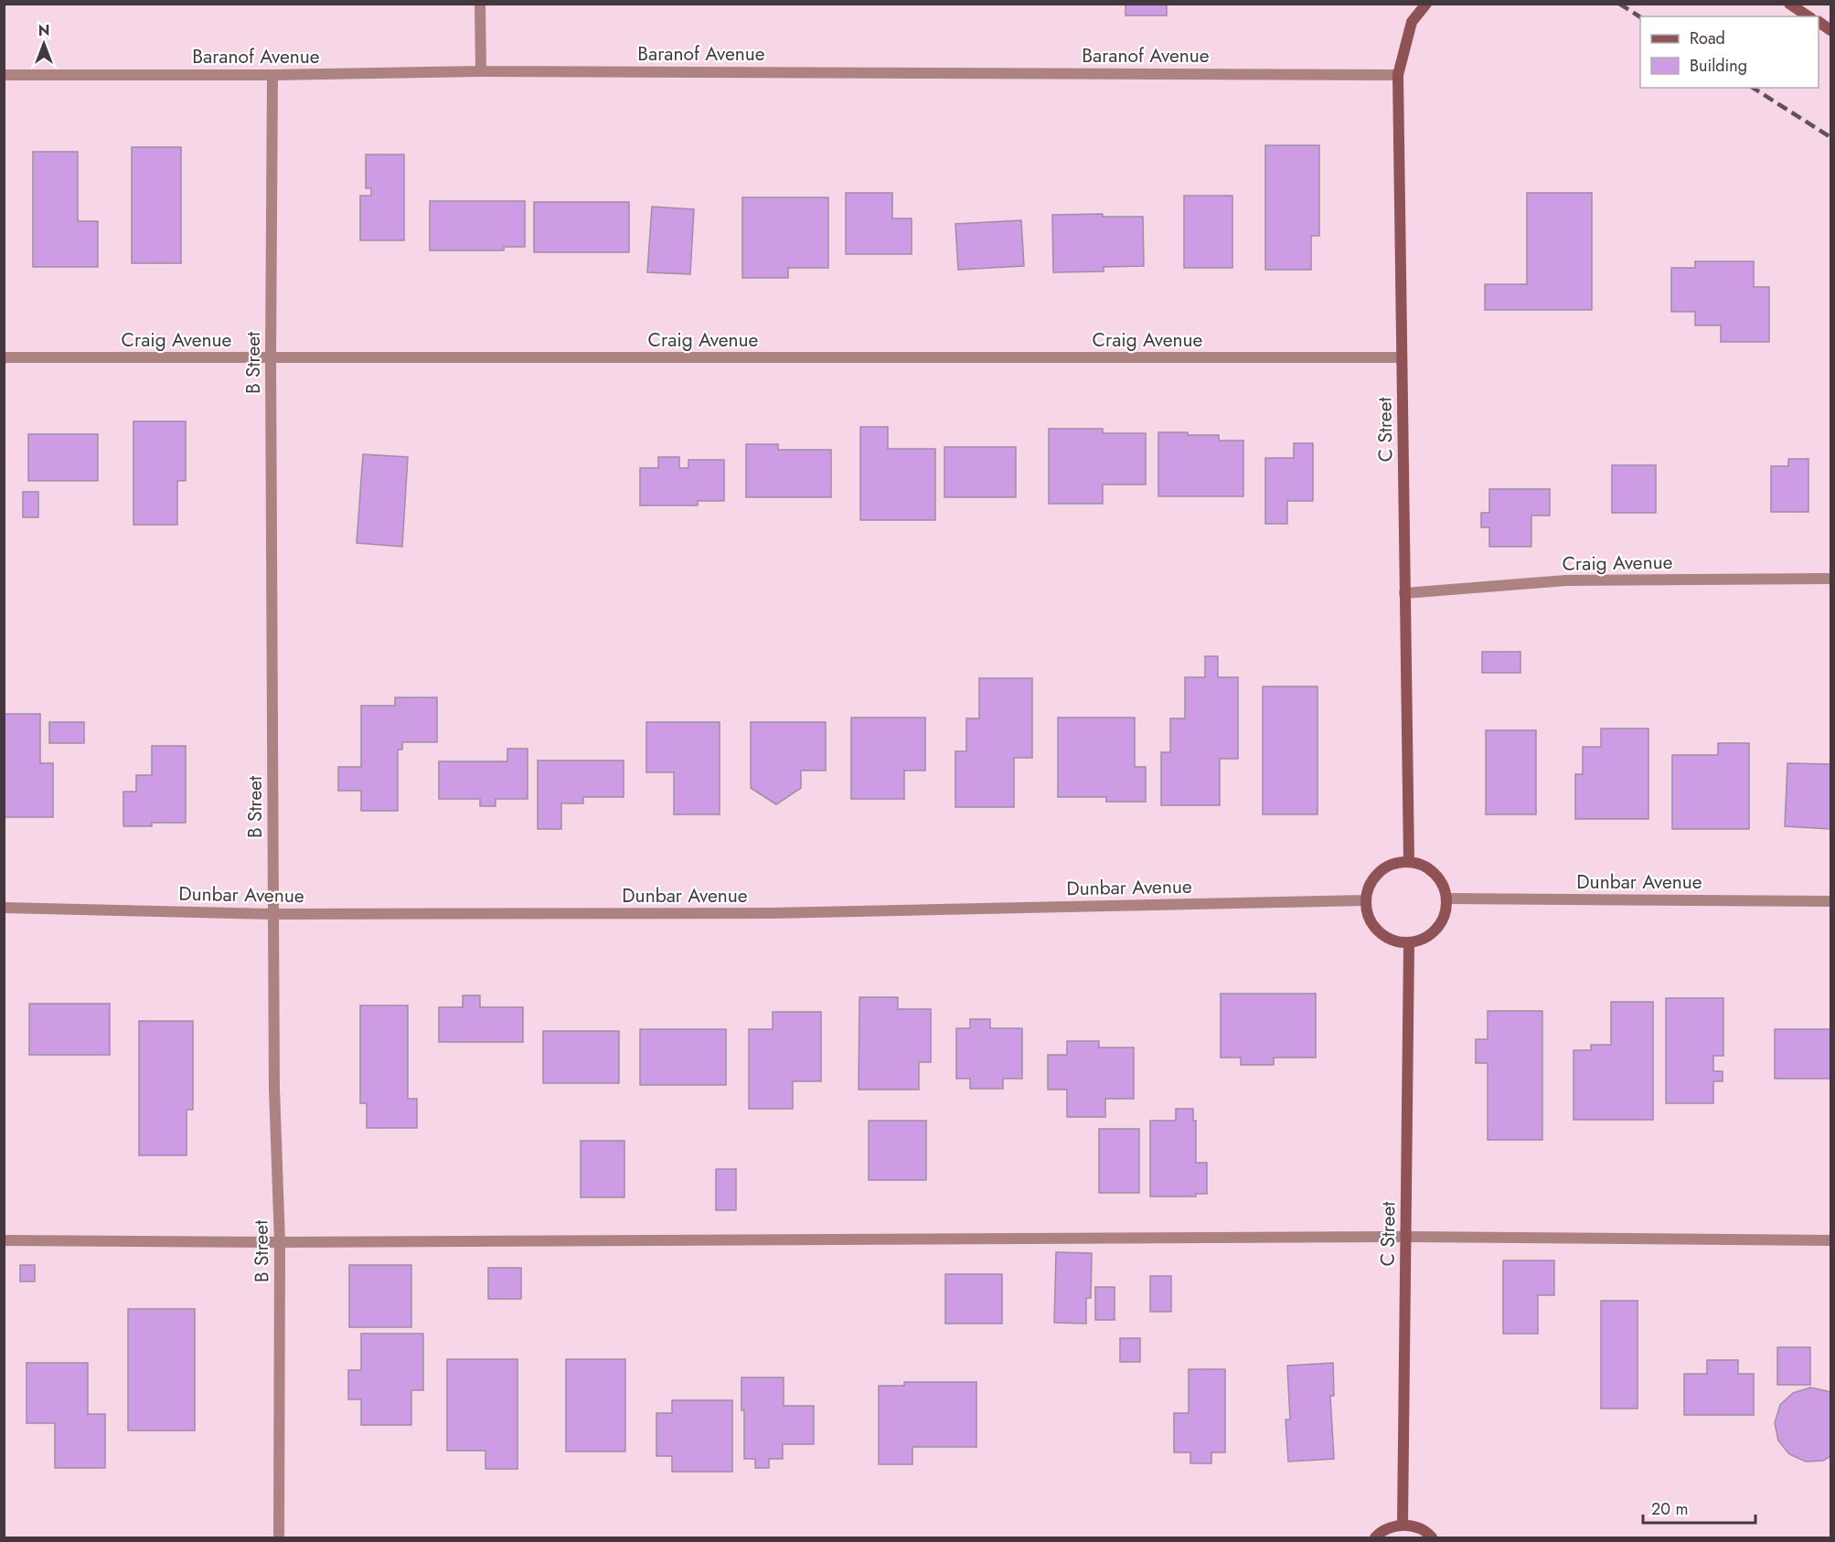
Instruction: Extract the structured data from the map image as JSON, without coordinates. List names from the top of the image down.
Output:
{
  "streets": {
    "street": [
      "Baranof Avenue",
      "Craig Avenue",
      "B Street",
      "C Street",
      "Dunbar Avenue"
    ]
  },
  "crossings": [
    ["Baranof Avenue", "B Street"],
    ["Baranof Avenue", "C Street"],
    ["Craig Avenue", "B Street"],
    ["Craig Avenue", "C Street"],
    ["B Street", "Dunbar Avenue"],
    ["C Street", "Dunbar Avenue"]
  ],
  "legend": ["Road", "Building"],
  "scale_bar": "20 m",
  "north": "top"
}
